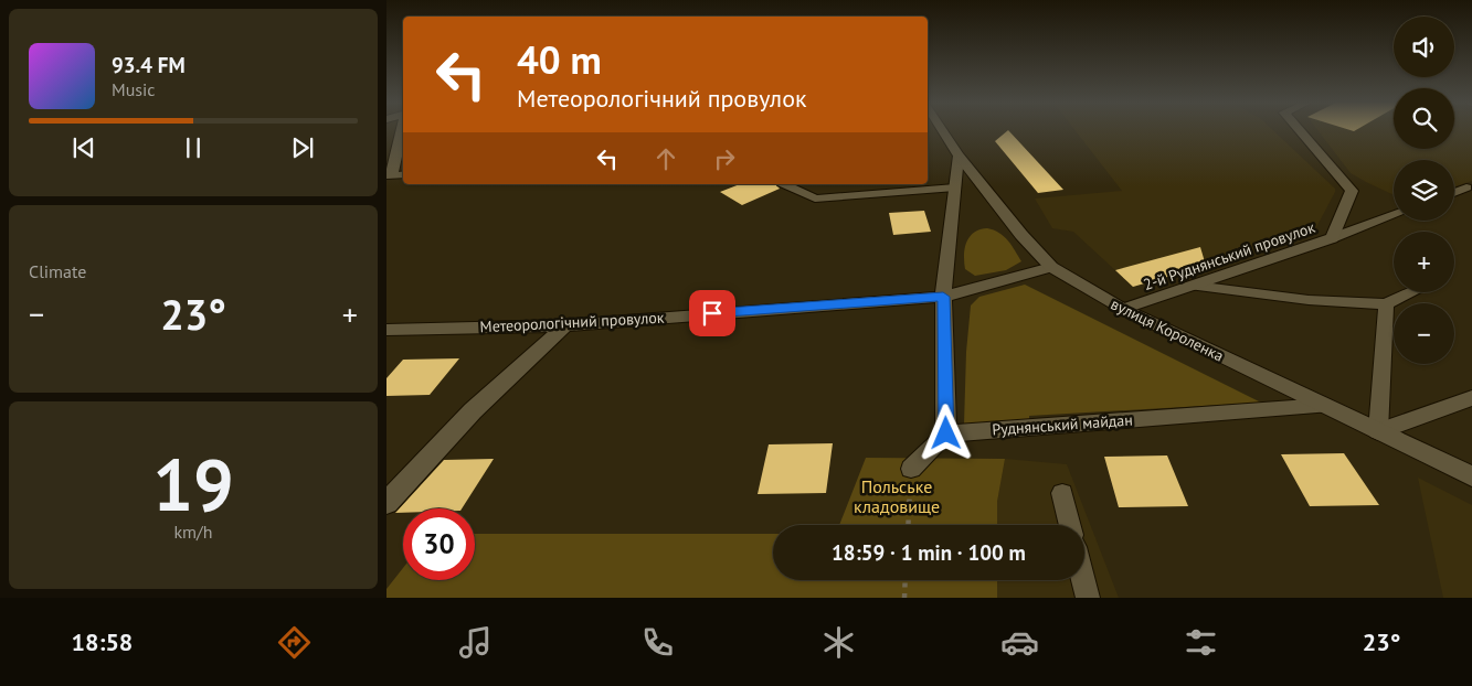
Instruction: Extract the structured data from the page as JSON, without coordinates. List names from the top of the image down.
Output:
{
  "streets": {
    "street": [
      "2-й Руднянський провулок",
      "Метеорологічний провулок",
      "вулиця Короленка",
      "Руднянський майдан"
    ]
  },
  "crossings": [
    ["2-й Руднянський провулок", "вулиця Короленка"],
    ["Метеорологічний провулок", "вулиця Короленка"],
    ["вулиця Короленка", "Руднянський майдан"]
  ],
  "parks": ["Польське кладовище"],
  "page": {
    "map_buttons": ["+", "−"],
    "turn": ["40 m", "Метеорологічний провулок"],
    "song": ["93.4 FM", "Music"],
    "tile": [
      "Climate",
      ["19", "km/h"]
    ],
    "heat": ["−", "23°", "+"],
    "limit": "30",
    "trip": "18:59 · 1 min · 100 m",
    "tabs": ["18:58", "23°"]
  }
}
